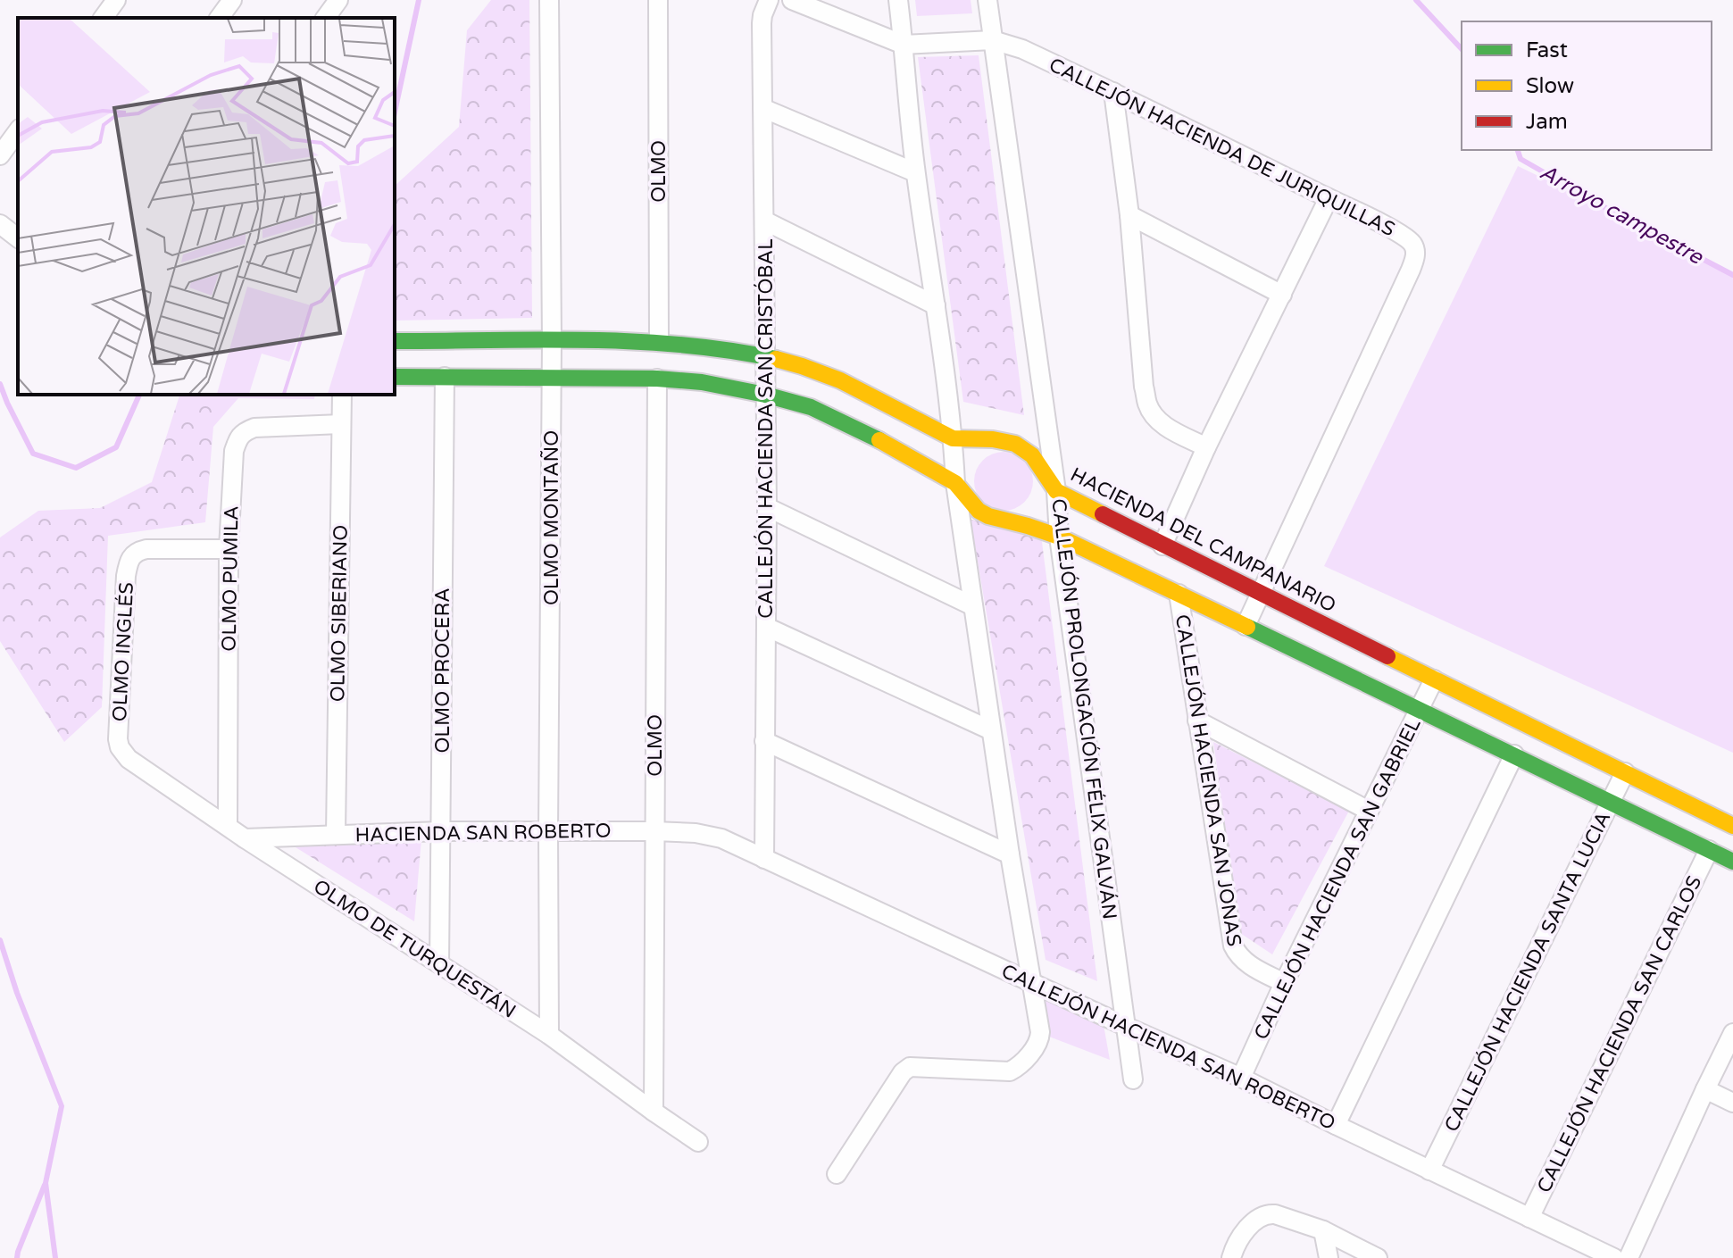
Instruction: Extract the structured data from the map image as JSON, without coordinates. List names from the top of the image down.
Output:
{
  "streets": {
    "street": [
      "CALLEJÓN HACIENDA DE JURIQUILLAS",
      "OLMO",
      "CALLEJÓN HACIENDA SAN CRISTÓBAL",
      "OLMO MONTAÑO",
      "HACIENDA DEL CAMPANARIO",
      "OLMO PUMILA",
      "OLMO SIBERIANO",
      "OLMO INGLÉS",
      "OLMO PROCERA",
      "CALLEJÓN PROLONGACIÓN FÉLIX GALVÁN",
      "CALLEJÓN HACIENDA SAN JONAS",
      "HACIENDA SAN ROBERTO",
      "CALLEJÓN HACIENDA SAN GABRIEL",
      "OLMO DE TURQUESTÁN",
      "CALLEJÓN HACIENDA SANTA LUCIA",
      "CALLEJÓN HACIENDA SAN CARLOS",
      "CALLEJÓN HACIENDA SAN ROBERTO"
    ]
  },
  "crossings": [
    ["CALLEJÓN HACIENDA DE JURIQUILLAS", "HACIENDA DEL CAMPANARIO"],
    ["CALLEJÓN HACIENDA DE JURIQUILLAS", "CALLEJÓN PROLONGACIÓN FÉLIX GALVÁN"],
    ["OLMO", "HACIENDA DEL CAMPANARIO"],
    ["OLMO", "HACIENDA SAN ROBERTO"],
    ["OLMO", "OLMO DE TURQUESTÁN"],
    ["CALLEJÓN HACIENDA SAN CRISTÓBAL", "HACIENDA DEL CAMPANARIO"],
    ["CALLEJÓN HACIENDA SAN CRISTÓBAL", "CALLEJÓN HACIENDA SAN ROBERTO"],
    ["OLMO MONTAÑO", "HACIENDA DEL CAMPANARIO"],
    ["OLMO MONTAÑO", "HACIENDA SAN ROBERTO"],
    ["OLMO MONTAÑO", "OLMO DE TURQUESTÁN"],
    ["HACIENDA DEL CAMPANARIO", "CALLEJÓN PROLONGACIÓN FÉLIX GALVÁN"],
    ["HACIENDA DEL CAMPANARIO", "CALLEJÓN HACIENDA SAN GABRIEL"],
    ["HACIENDA DEL CAMPANARIO", "CALLEJÓN HACIENDA SANTA LUCIA"],
    ["OLMO PUMILA", "OLMO SIBERIANO"],
    ["OLMO PUMILA", "OLMO INGLÉS"],
    ["OLMO PUMILA", "OLMO DE TURQUESTÁN"],
    ["OLMO SIBERIANO", "HACIENDA SAN ROBERTO"],
    ["OLMO INGLÉS", "OLMO DE TURQUESTÁN"],
    ["OLMO PROCERA", "HACIENDA SAN ROBERTO"],
    ["OLMO PROCERA", "OLMO DE TURQUESTÁN"],
    ["CALLEJÓN PROLONGACIÓN FÉLIX GALVÁN", "CALLEJÓN HACIENDA SAN ROBERTO"],
    ["CALLEJÓN HACIENDA SAN JONAS", "CALLEJÓN HACIENDA SAN GABRIEL"],
    ["HACIENDA SAN ROBERTO", "OLMO DE TURQUESTÁN"],
    ["HACIENDA SAN ROBERTO", "CALLEJÓN HACIENDA SAN ROBERTO"],
    ["CALLEJÓN HACIENDA SAN GABRIEL", "CALLEJÓN HACIENDA SAN ROBERTO"],
    ["CALLEJÓN HACIENDA SANTA LUCIA", "CALLEJÓN HACIENDA SAN ROBERTO"],
    ["CALLEJÓN HACIENDA SAN CARLOS", "CALLEJÓN HACIENDA SAN ROBERTO"]
  ],
  "water": ["Arroyo campestre"],
  "legend": ["Fast", "Slow", "Jam"]
}
